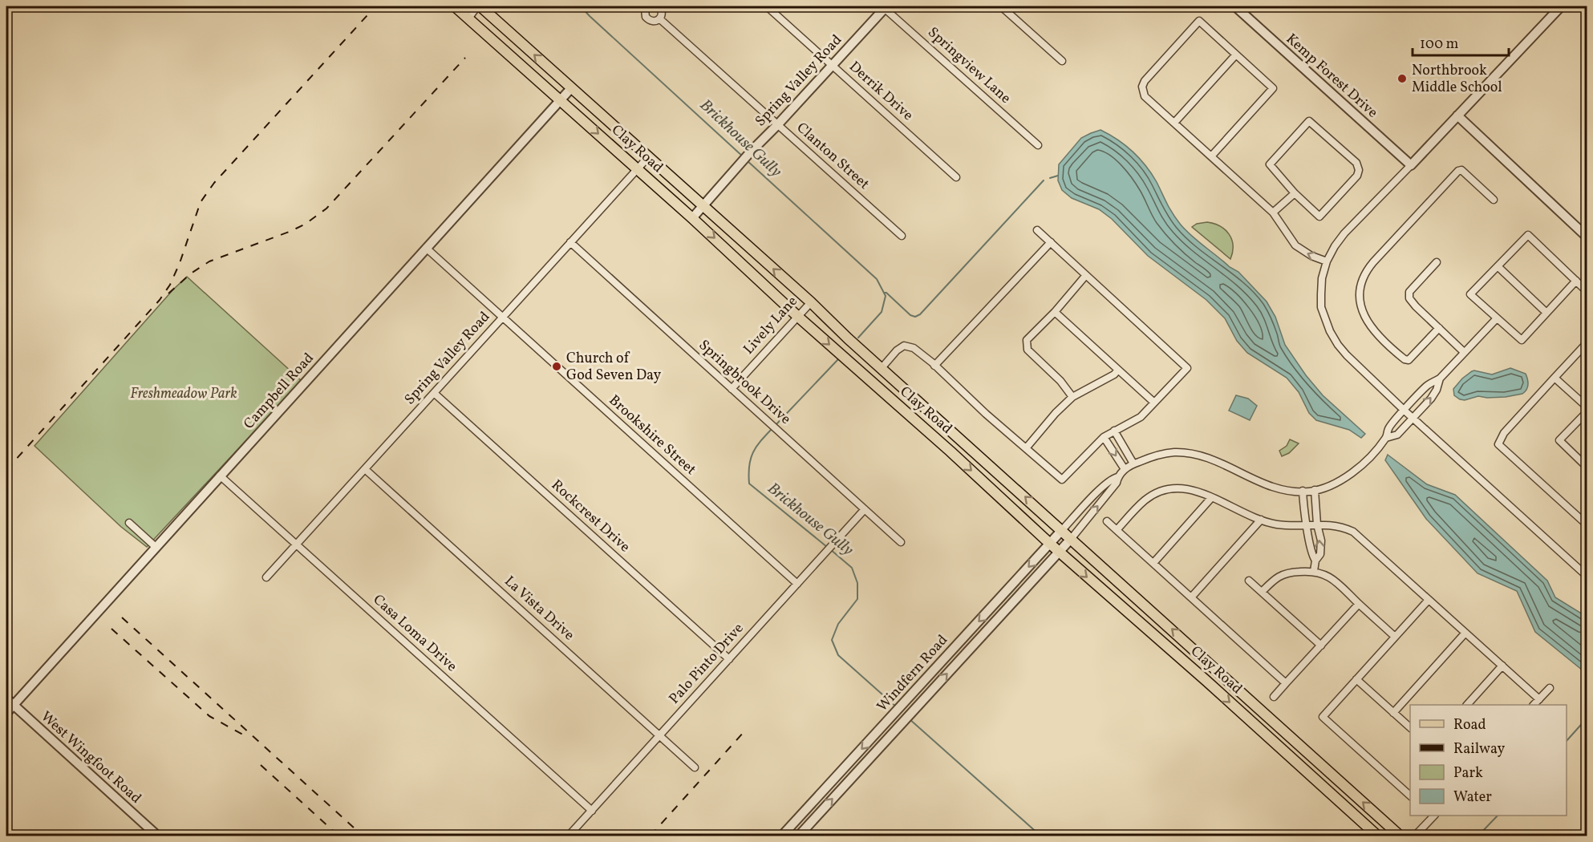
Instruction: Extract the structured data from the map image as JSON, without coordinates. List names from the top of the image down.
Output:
{
  "streets": {
    "main road": ["Clay Road"],
    "street": [
      "Springview Lane",
      "Kemp Forest Drive",
      "Spring Valley Road",
      "Derrik Drive",
      "Clanton Street",
      "Lively Lane",
      "Springbrook Drive",
      "Campbell Road",
      "Brookshire Street",
      "Rockcrest Drive",
      "La Vista Drive",
      "Casa Loma Drive",
      "Palo Pinto Drive",
      "Windfern Road",
      "West Wingfoot Road"
    ]
  },
  "crossings": [
    ["Springview Lane", "Spring Valley Road"],
    ["Spring Valley Road", "Derrik Drive"],
    ["Spring Valley Road", "Clay Road"],
    ["Spring Valley Road", "Clanton Street"],
    ["Spring Valley Road", "Springbrook Drive"],
    ["Spring Valley Road", "Brookshire Street"],
    ["Spring Valley Road", "Rockcrest Drive"],
    ["Spring Valley Road", "La Vista Drive"],
    ["Spring Valley Road", "Casa Loma Drive"],
    ["Clay Road", "Lively Lane"],
    ["Clay Road", "Campbell Road"],
    ["Clay Road", "Windfern Road"],
    ["Lively Lane", "Springbrook Drive"],
    ["Springbrook Drive", "Palo Pinto Drive"],
    ["Campbell Road", "Brookshire Street"],
    ["Campbell Road", "Casa Loma Drive"],
    ["Campbell Road", "West Wingfoot Road"],
    ["Brookshire Street", "Palo Pinto Drive"],
    ["Rockcrest Drive", "Palo Pinto Drive"],
    ["La Vista Drive", "Palo Pinto Drive"],
    ["Casa Loma Drive", "Palo Pinto Drive"]
  ],
  "water": ["Brickhouse Gully"],
  "parks": ["Freshmeadow Park"],
  "places": ["Northbrook Middle School", "Church of God Seven Day"],
  "legend": [
    "Road",
    "Railway",
    "Park",
    "Water"
  ],
  "scale_bar": "100 m"
}
